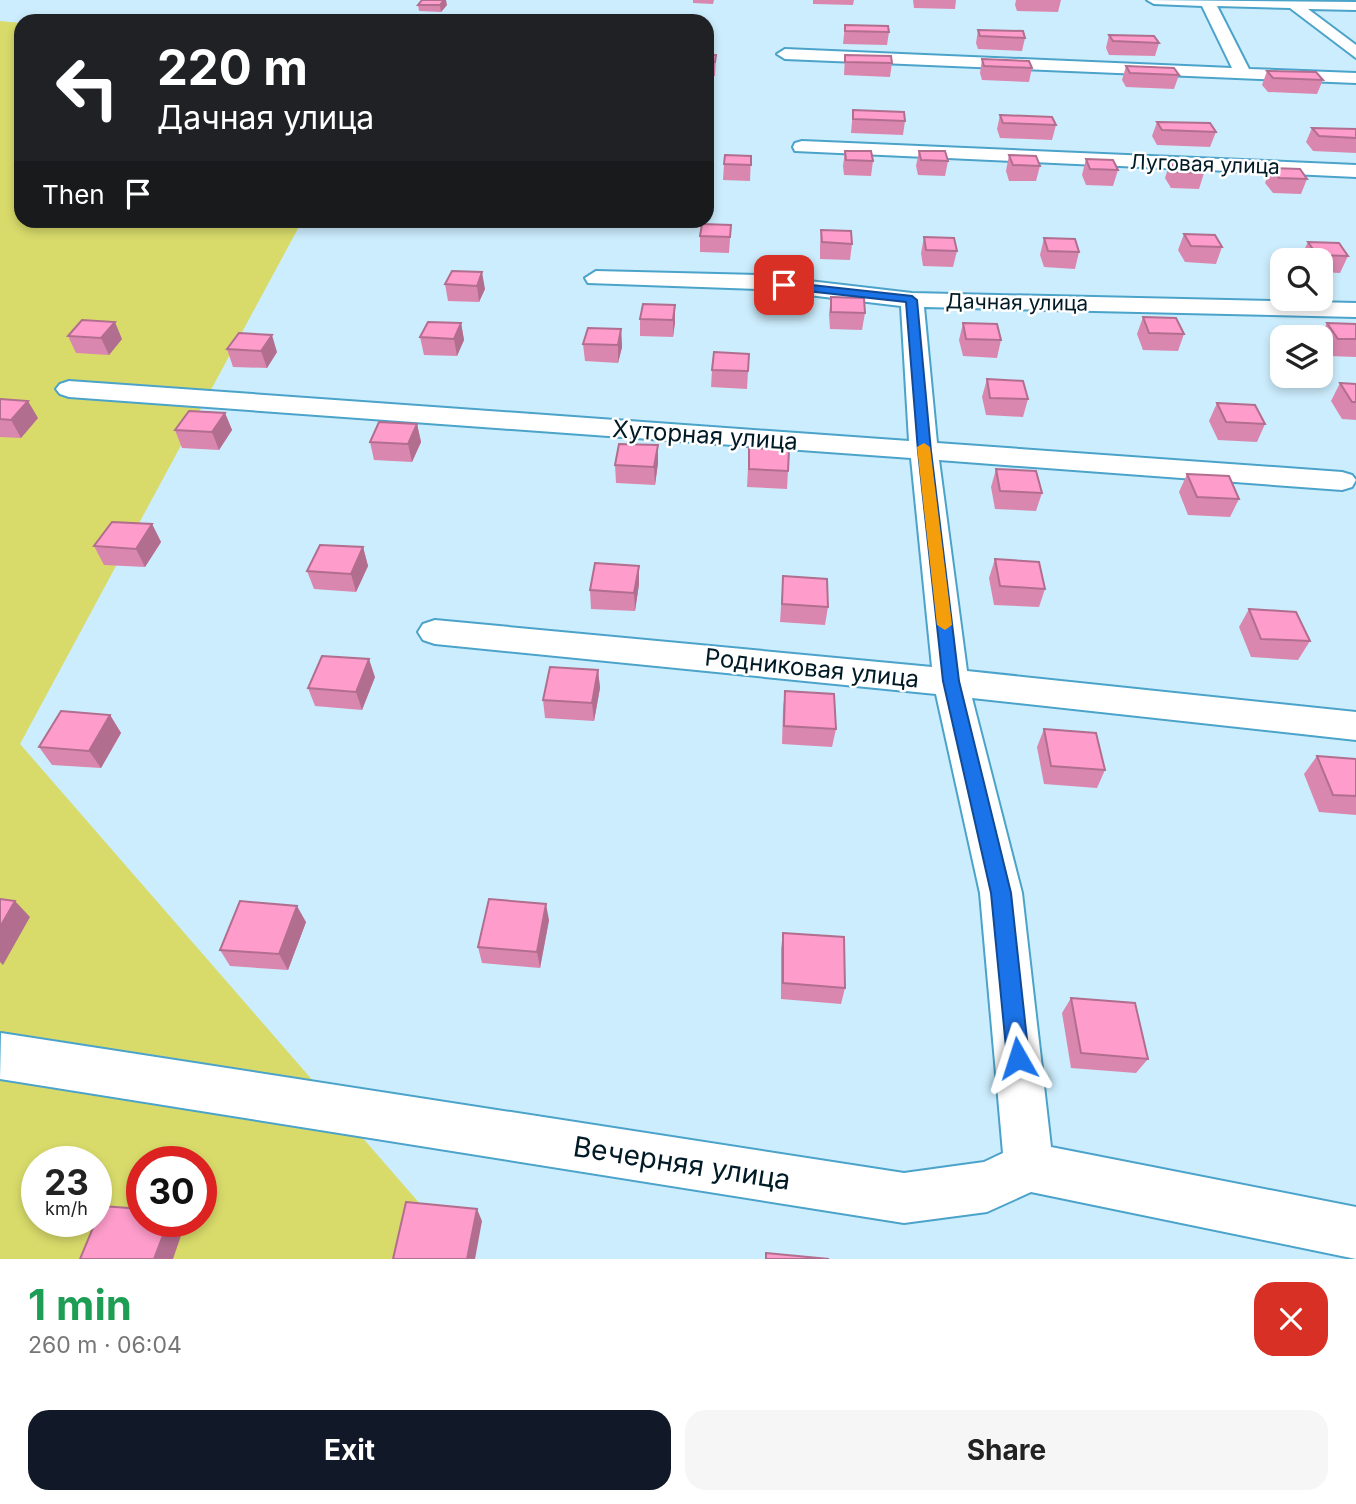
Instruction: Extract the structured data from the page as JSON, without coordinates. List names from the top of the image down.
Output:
{
  "streets": {
    "street": [
      "Луговая улица",
      "Дачная улица",
      "Хуторная улица",
      "Родниковая улица",
      "Вечерняя улица"
    ]
  },
  "page": {
    "turn": ["220 m", "Дачная улица"],
    "then": "Then",
    "speed": "23 km/h",
    "limit": "30",
    "heading": ["1 min", "260 m · 06:04"],
    "buttons": ["Exit", "Share"]
  }
}
